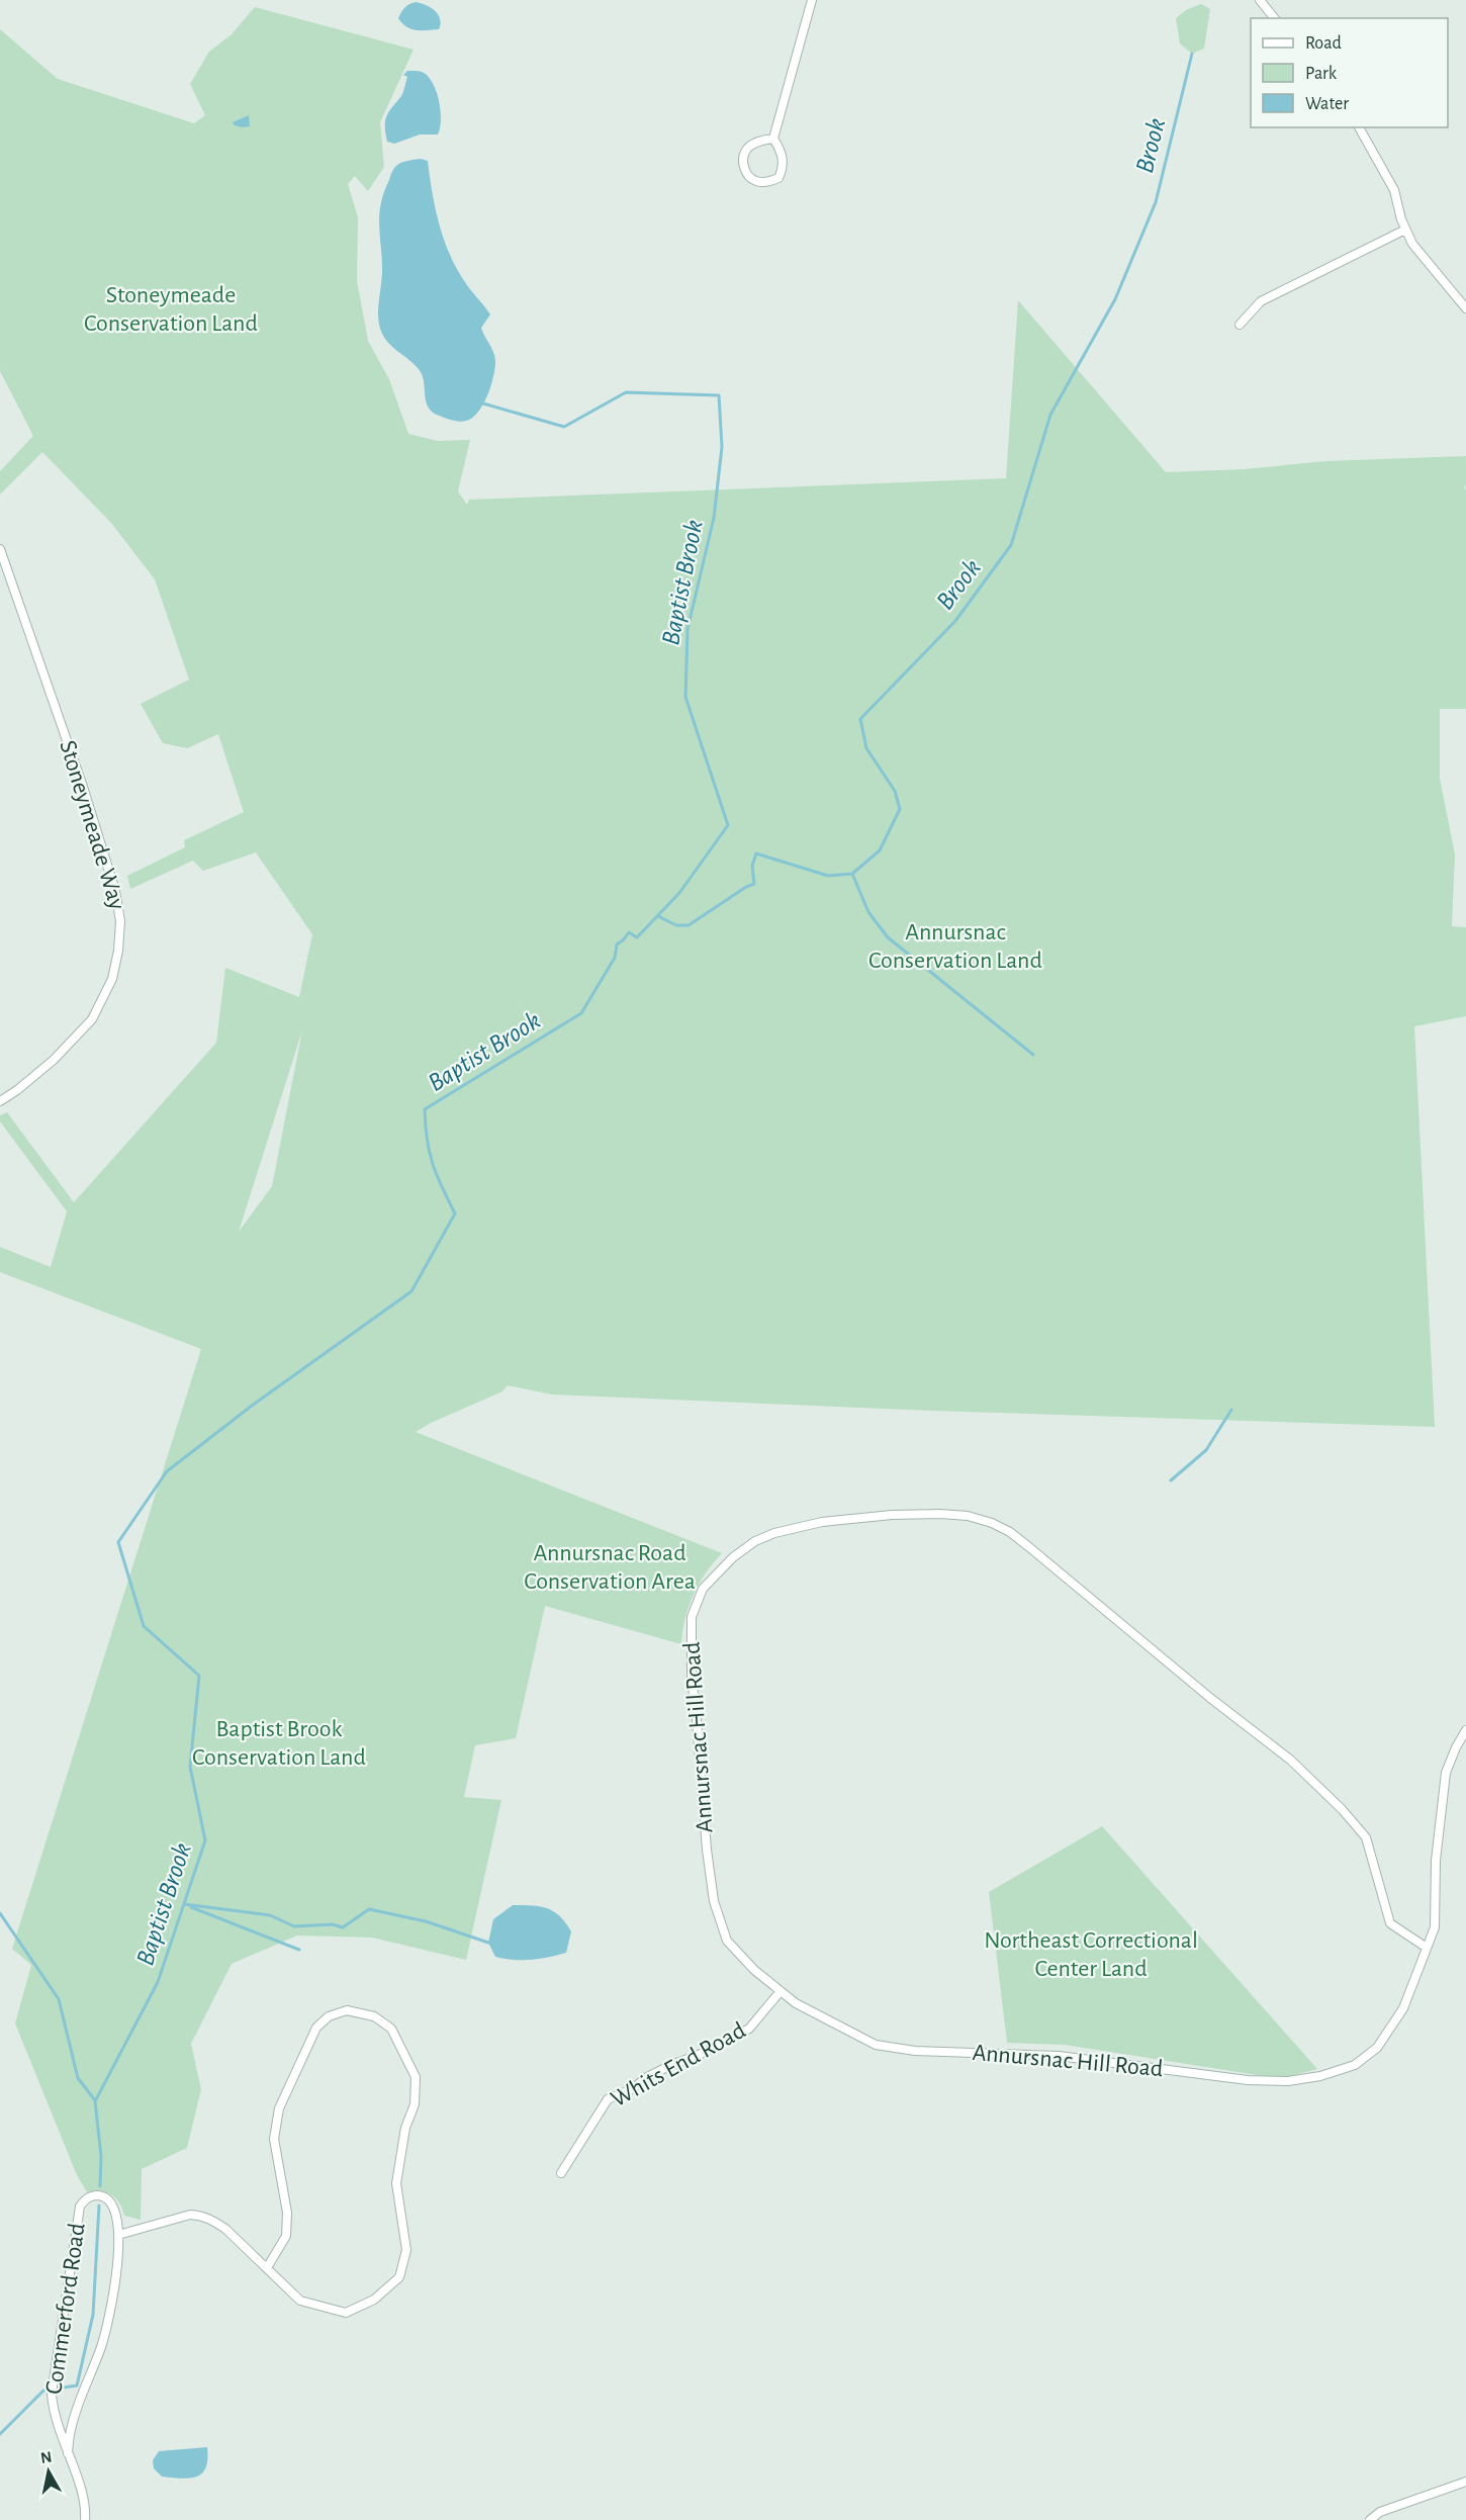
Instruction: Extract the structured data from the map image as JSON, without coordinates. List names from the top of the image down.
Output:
{
  "streets": {
    "street": [
      "Stoneymeade Way",
      "Annursnac Hill Road",
      "Whits End Road",
      "Commerford Road"
    ]
  },
  "crossings": [
    ["Annursnac Hill Road", "Whits End Road"]
  ],
  "water": ["Brook", "Baptist Brook"],
  "parks": [
    "Stoneymeade Conservation Land",
    "Annursnac Conservation Land",
    "Annursnac Road Conservation Area",
    "Baptist Brook Conservation Land",
    "Northeast Correctional Center Land"
  ],
  "legend": ["Road", "Park", "Water"],
  "north": "top"
}
